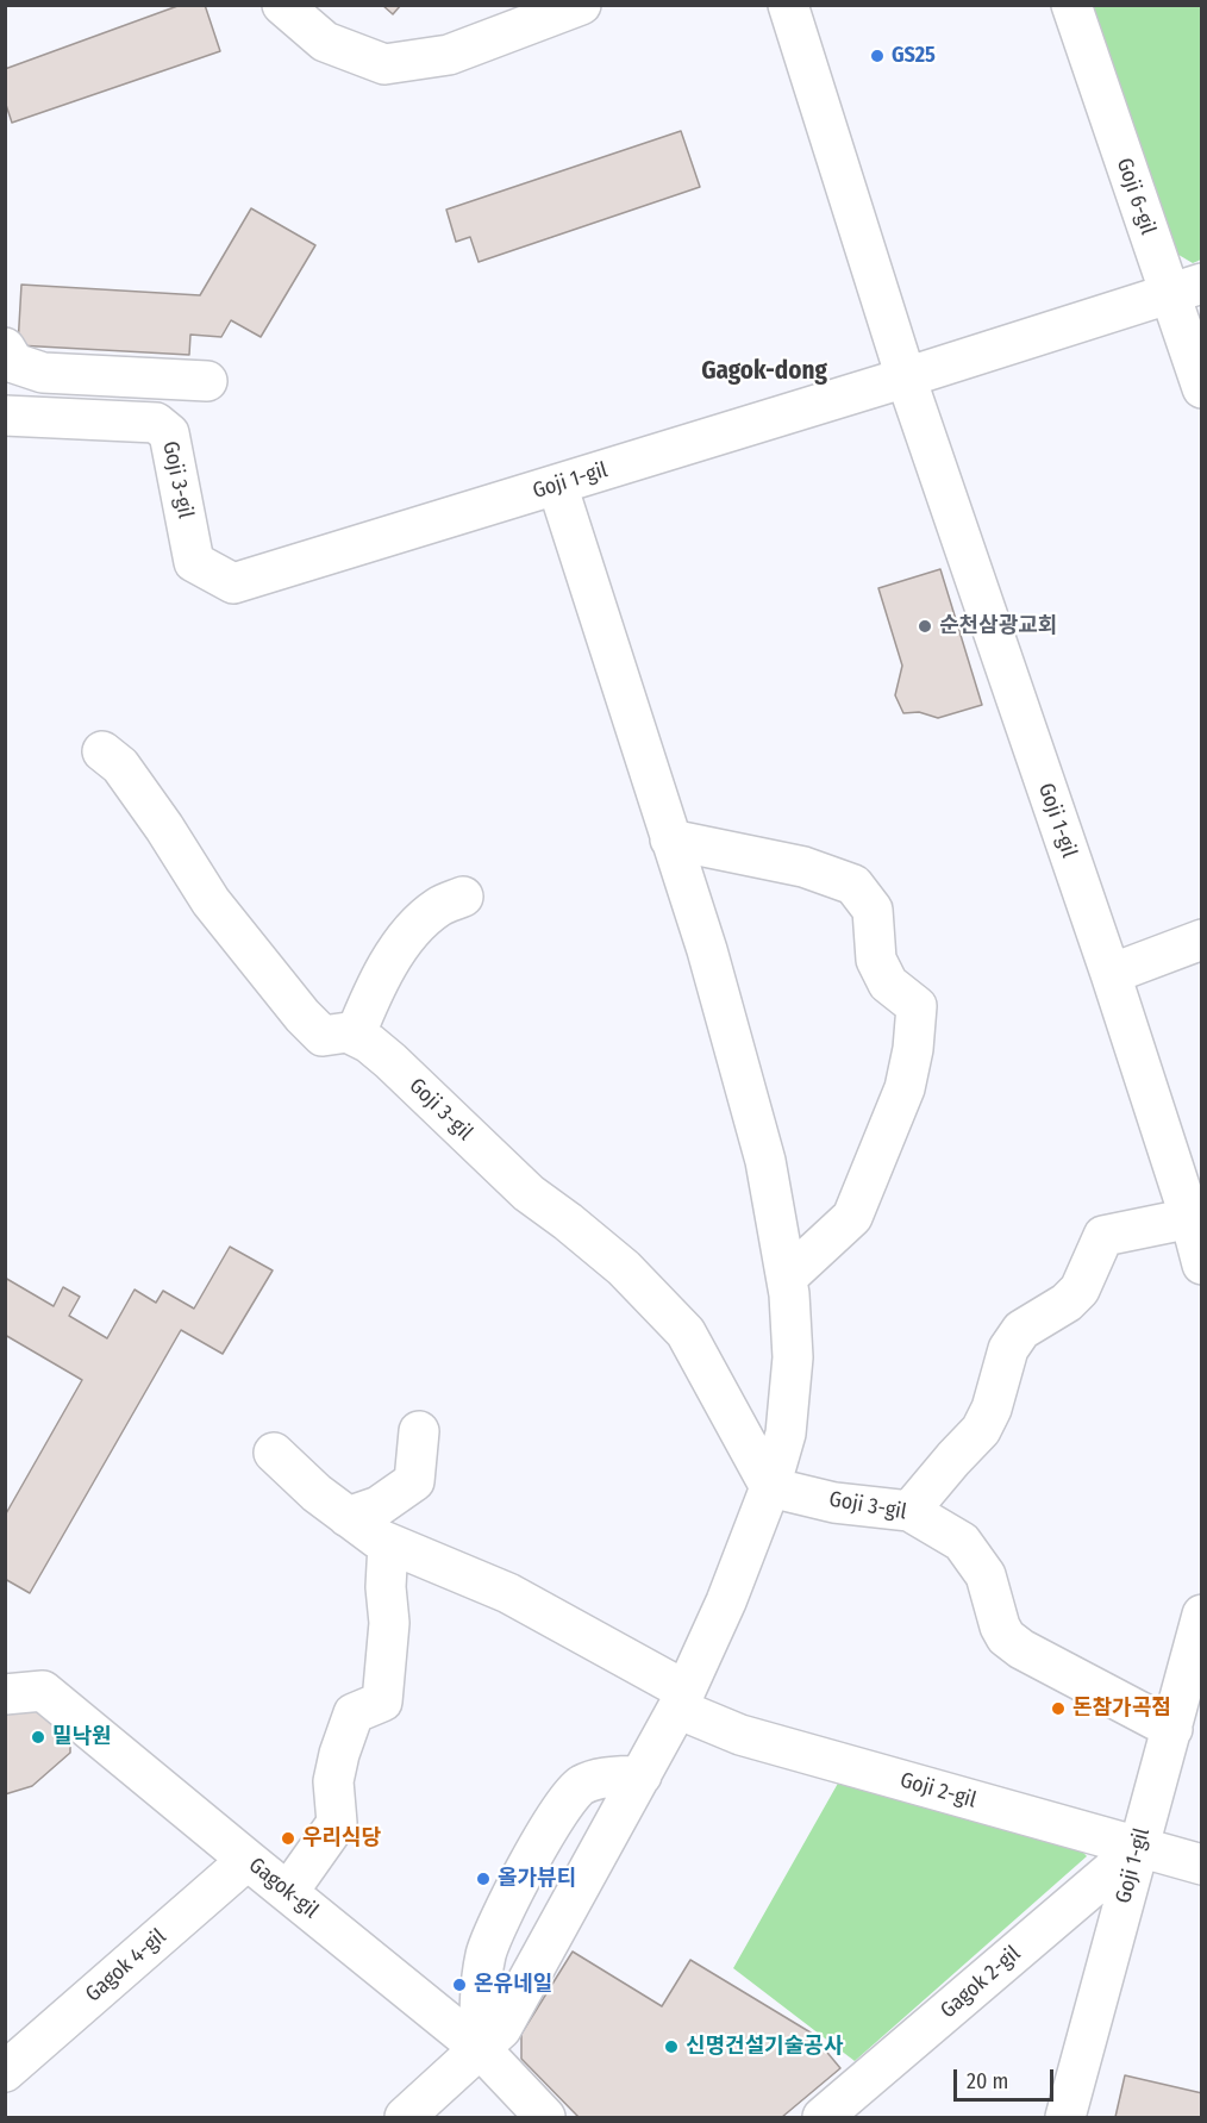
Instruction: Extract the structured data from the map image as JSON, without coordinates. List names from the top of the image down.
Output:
{
  "streets": {
    "street": [
      "Goji 6-gil",
      "Goji 3-gil",
      "Goji 1-gil",
      "Goji 2-gil",
      "Gagok-gil",
      "Gagok 4-gil",
      "Gagok 2-gil"
    ]
  },
  "crossings": [
    ["Goji 6-gil", "Goji 1-gil"],
    ["Goji 3-gil", "Goji 1-gil"],
    ["Goji 1-gil", "Goji 2-gil"],
    ["Goji 1-gil", "Gagok 2-gil"],
    ["Goji 2-gil", "Gagok 2-gil"],
    ["Gagok-gil", "Gagok 4-gil"]
  ],
  "districts": ["Gagok-dong"],
  "places": [
    "GS25",
    "순천삼광교회",
    "돈참가곡점",
    "밀낙원",
    "우리식당",
    "올가뷰티",
    "온유네일",
    "신명건설기술공사"
  ],
  "scale_bar": "20 m"
}
